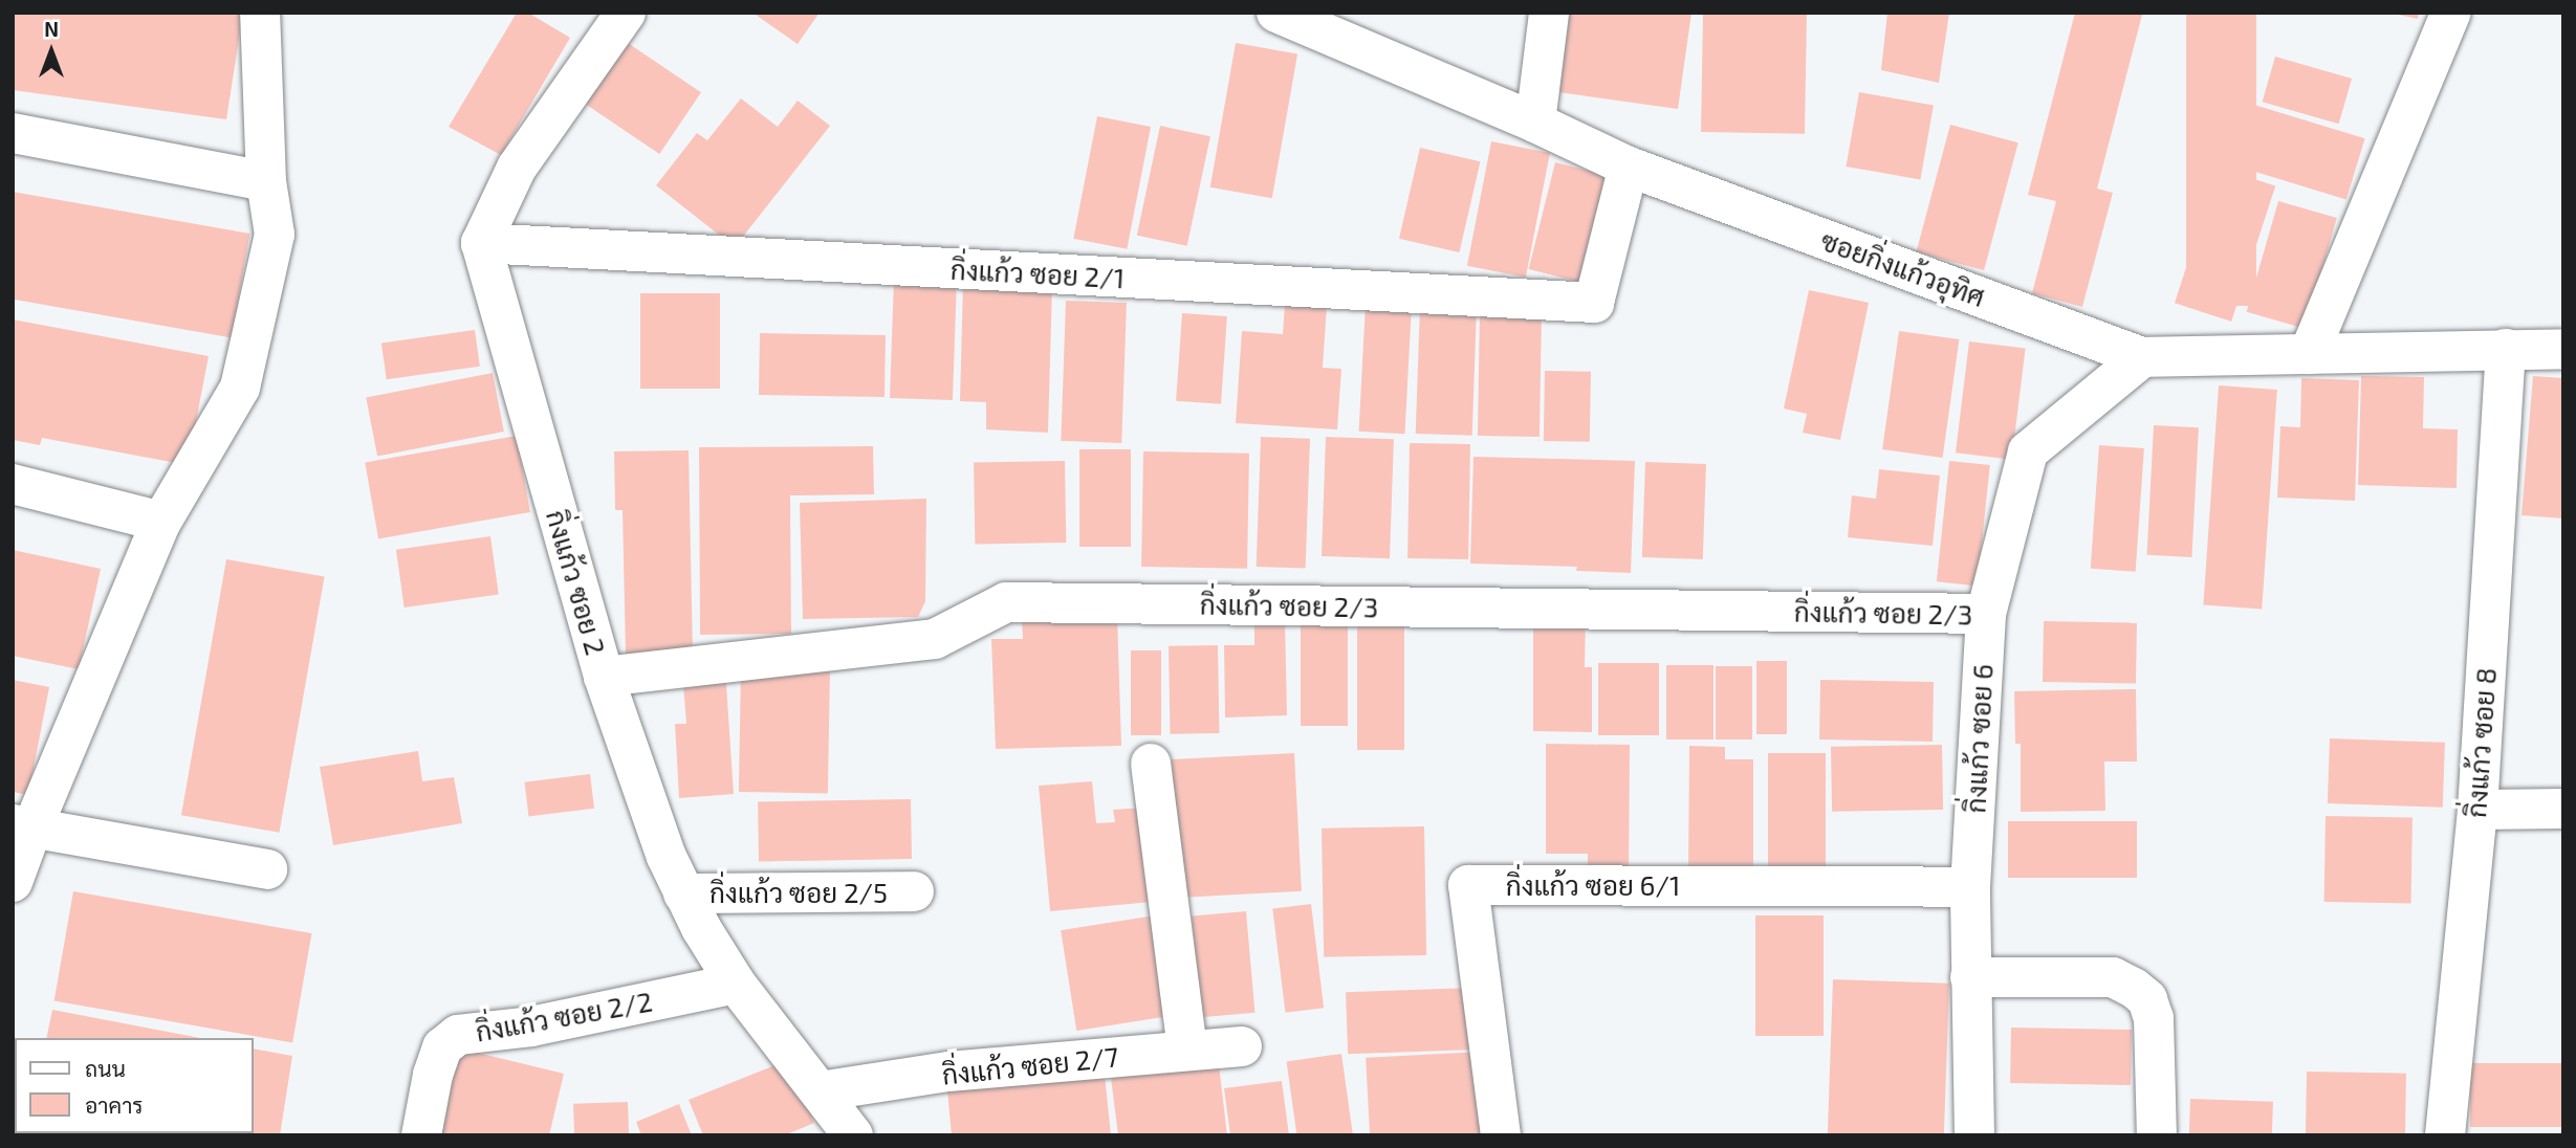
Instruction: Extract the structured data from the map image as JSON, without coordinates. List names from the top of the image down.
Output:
{
  "streets": {
    "street": [
      "ซอยกิ่งแก้วอุทิศ",
      "กิ่งแก้ว ซอย 2/1",
      "กิ่งแก้ว ซอย 2",
      "กิ่งแก้ว ซอย 2/3",
      "กิ่งแก้ว ซอย 6",
      "กิ่งแก้ว ซอย 8",
      "กิ่งแก้ว ซอย 6/1",
      "กิ่งแก้ว ซอย 2/5",
      "กิ่งแก้ว ซอย 2/2",
      "กิ่งแก้ว ซอย 2/7"
    ]
  },
  "crossings": [
    ["ซอยกิ่งแก้วอุทิศ", "กิ่งแก้ว ซอย 2/1"],
    ["ซอยกิ่งแก้วอุทิศ", "กิ่งแก้ว ซอย 6"],
    ["ซอยกิ่งแก้วอุทิศ", "กิ่งแก้ว ซอย 8"],
    ["กิ่งแก้ว ซอย 2/1", "กิ่งแก้ว ซอย 2"],
    ["กิ่งแก้ว ซอย 2", "กิ่งแก้ว ซอย 2/3"],
    ["กิ่งแก้ว ซอย 2", "กิ่งแก้ว ซอย 2/5"],
    ["กิ่งแก้ว ซอย 2", "กิ่งแก้ว ซอย 2/2"],
    ["กิ่งแก้ว ซอย 2", "กิ่งแก้ว ซอย 2/7"],
    ["กิ่งแก้ว ซอย 2/3", "กิ่งแก้ว ซอย 6"],
    ["กิ่งแก้ว ซอย 6", "กิ่งแก้ว ซอย 6/1"]
  ],
  "legend": ["ถนน", "อาคาร"],
  "north": "top"
}
